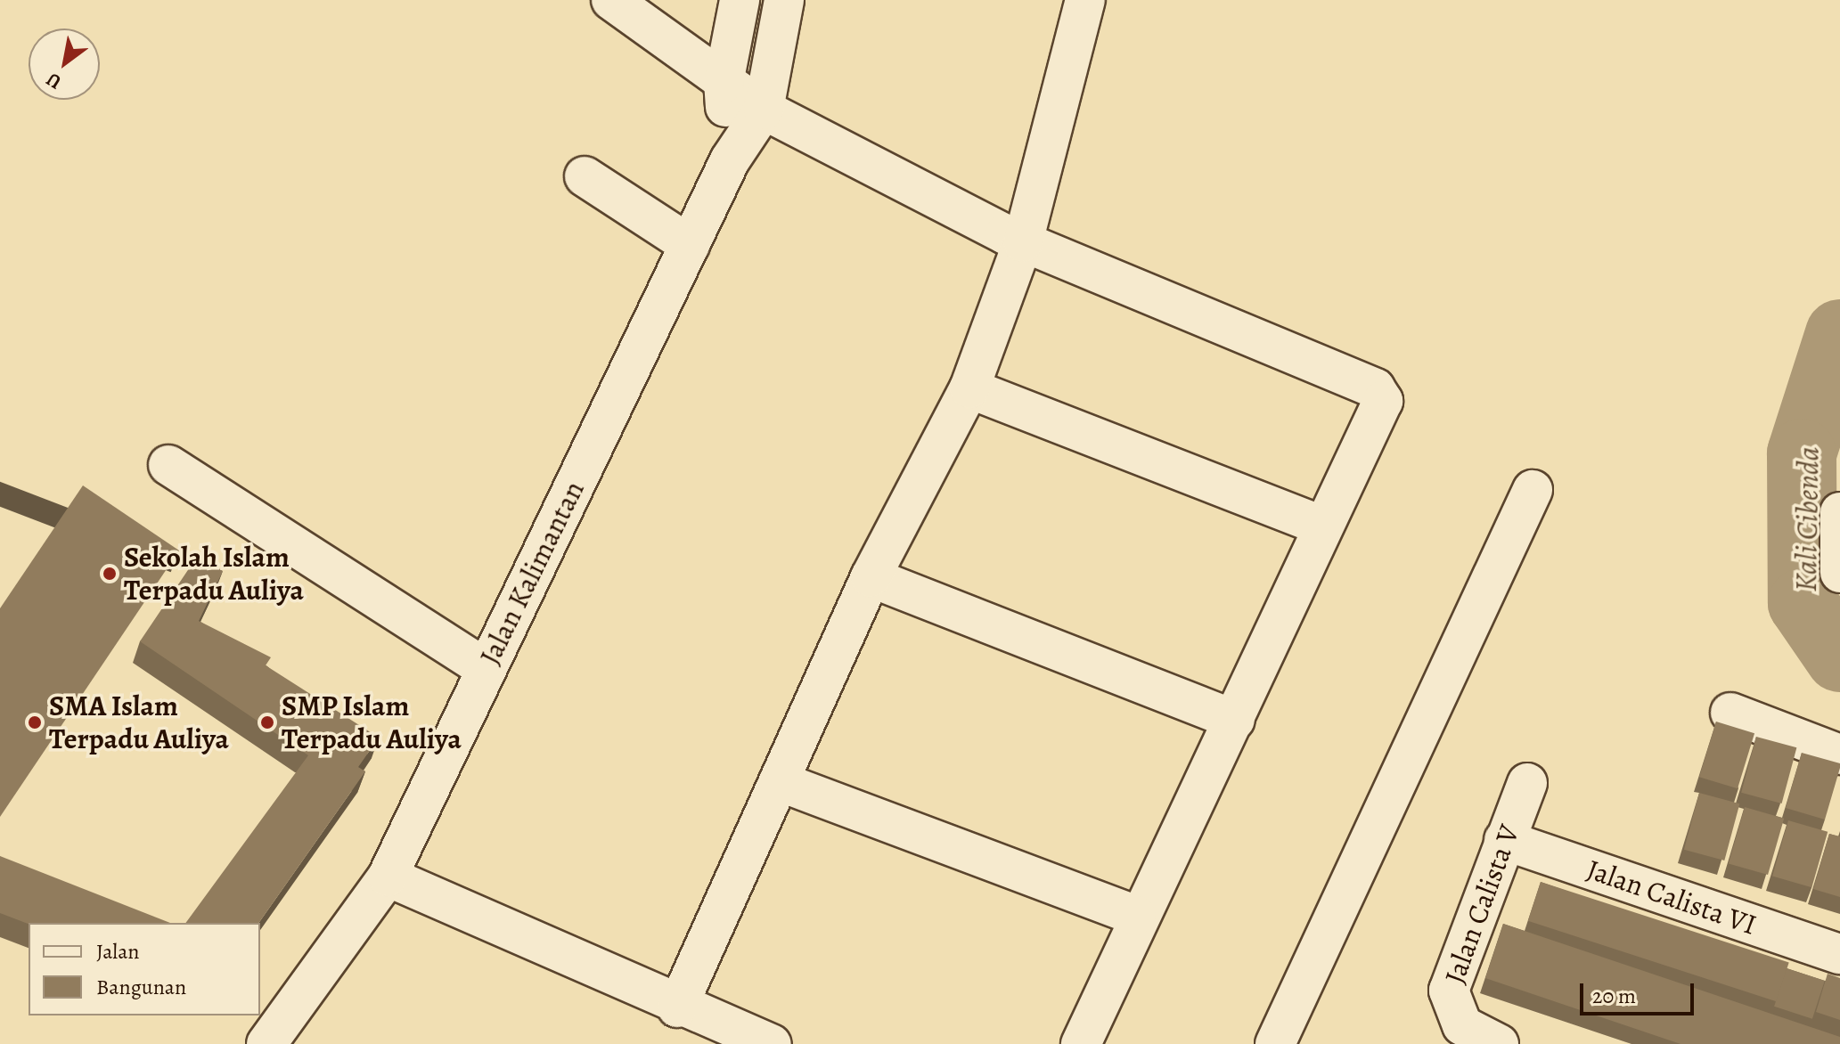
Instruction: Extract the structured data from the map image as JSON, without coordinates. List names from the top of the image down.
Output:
{
  "streets": {
    "street": ["Jalan Kalimantan", "Jalan Calista VI", "Jalan Calista V"]
  },
  "crossings": [
    ["Jalan Calista VI", "Jalan Calista V"]
  ],
  "water": ["Kali Cibenda"],
  "places": ["Sekolah Islam Terpadu Auliya", "SMA Islam Terpadu Auliya", "SMP Islam Terpadu Auliya"],
  "legend": ["Jalan", "Bangunan"],
  "scale_bar": "20 m",
  "north": "bottom left"
}
